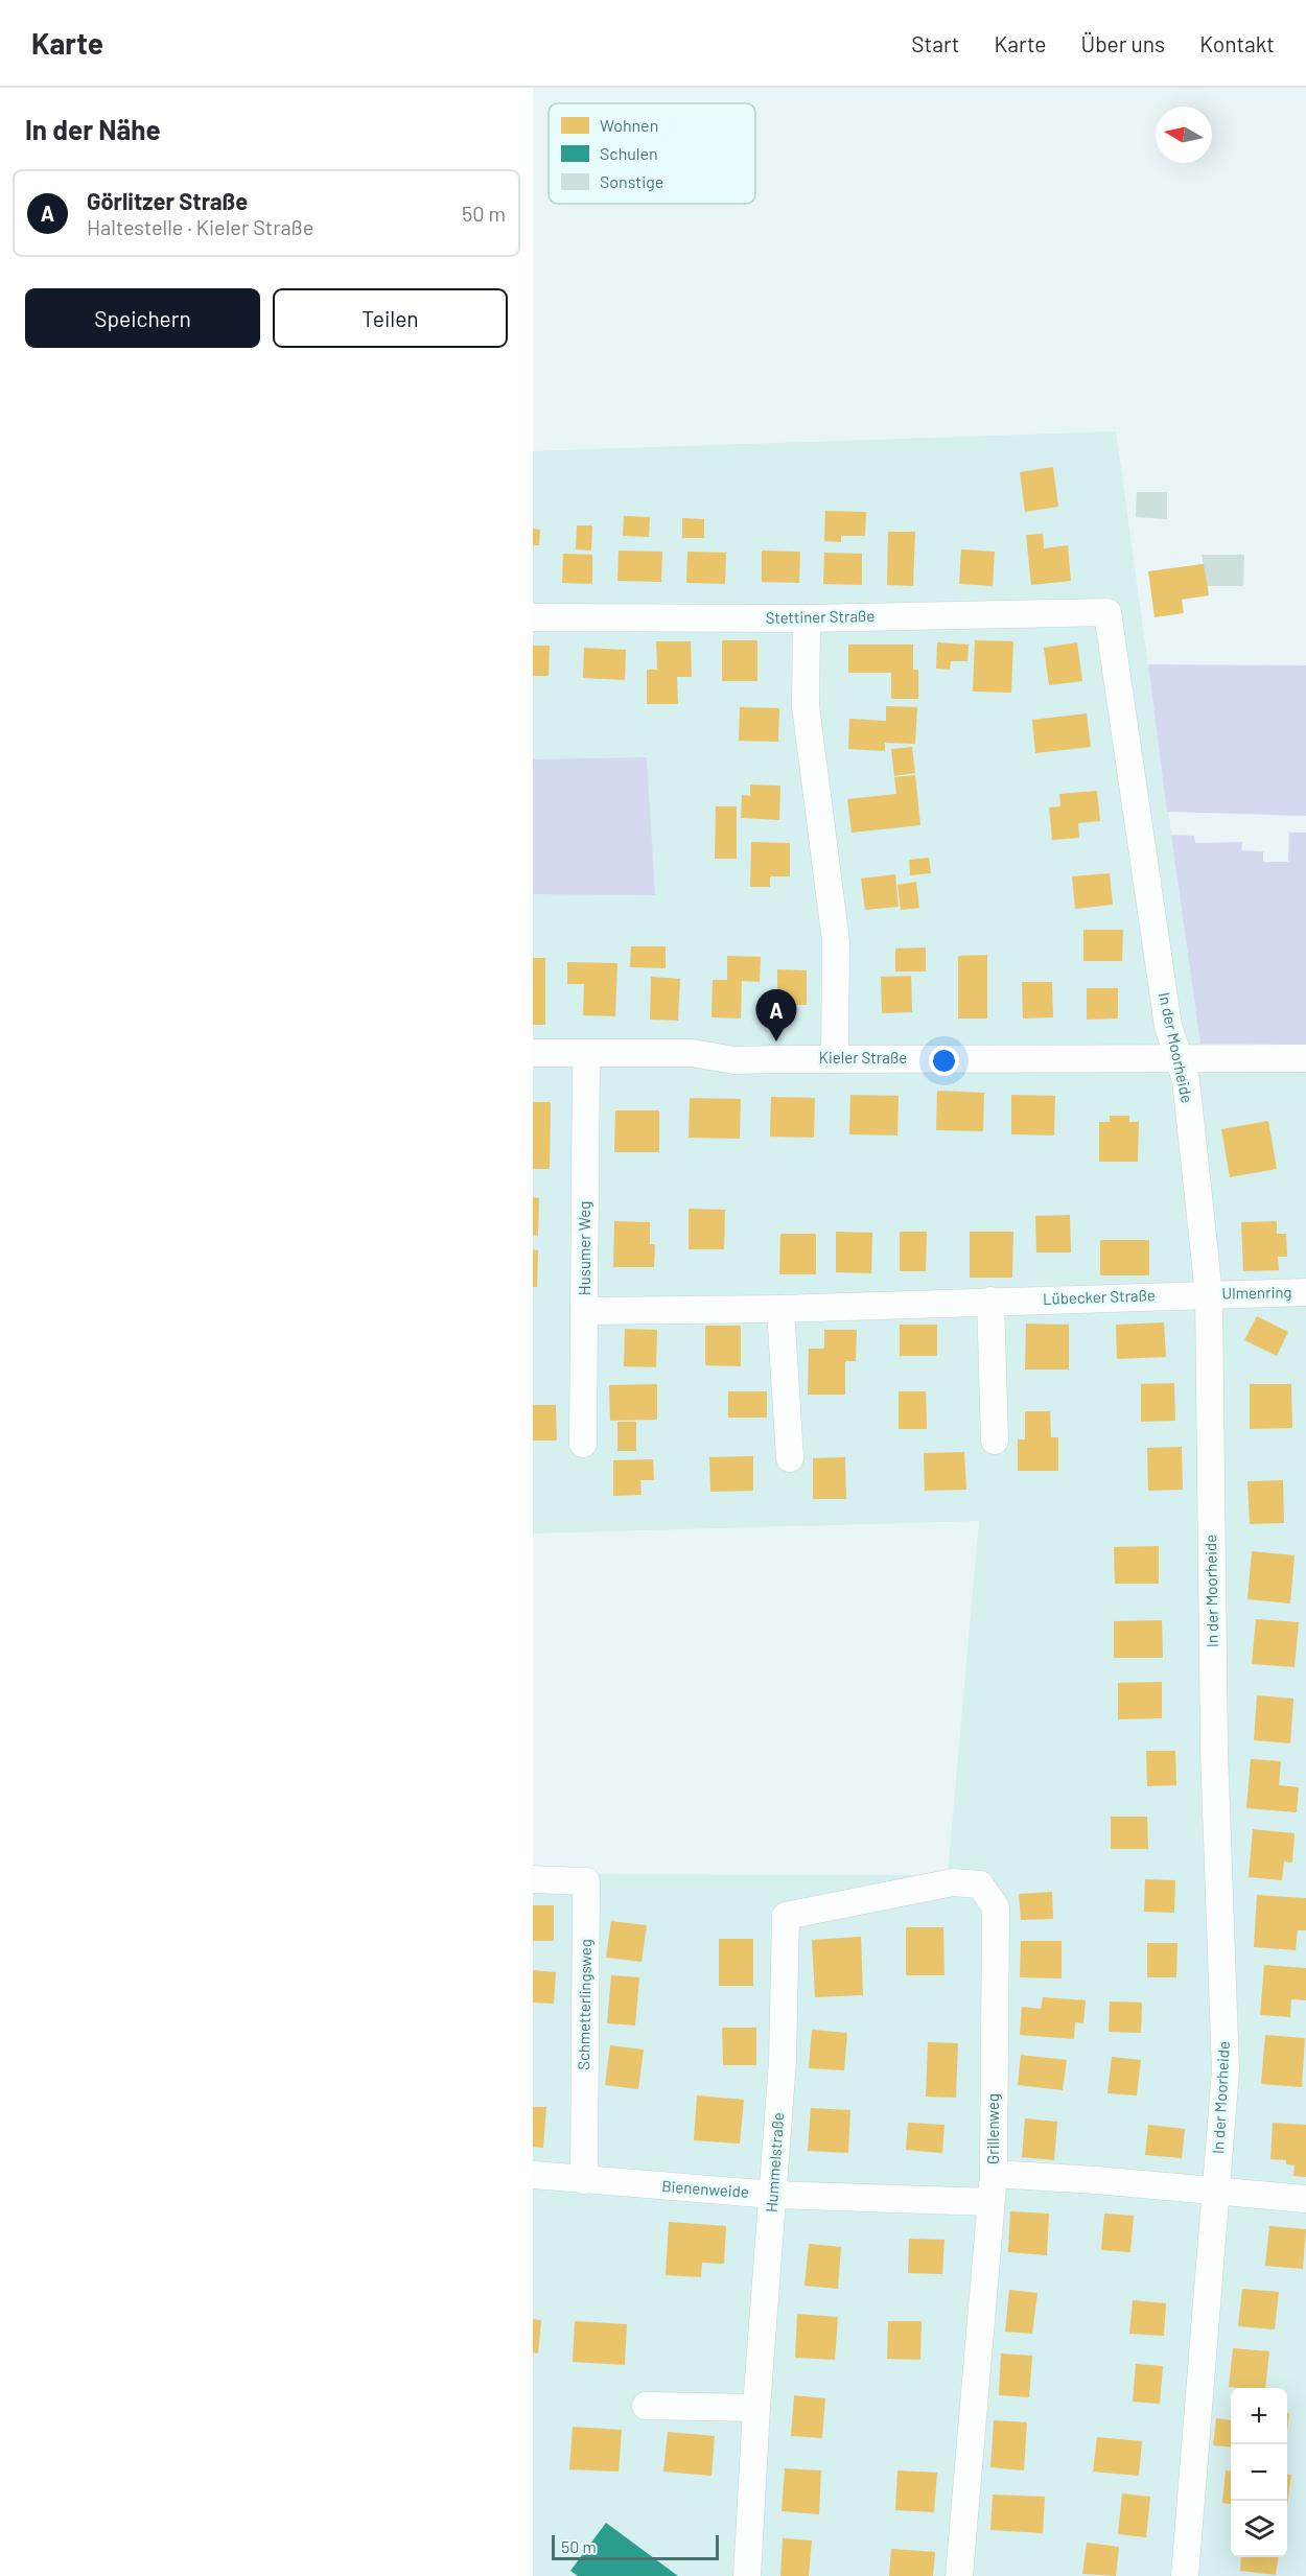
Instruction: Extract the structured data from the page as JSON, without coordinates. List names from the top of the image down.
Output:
{
  "streets": {
    "street": [
      "Stettiner Straße",
      "In der Moorheide",
      "Kieler Straße",
      "Husumer Weg",
      "Ulmenring",
      "Lübecker Straße",
      "Schmetterlingsweg",
      "Grillenweg",
      "Hummelstraße",
      "Bienenweide"
    ]
  },
  "crossings": [
    ["Stettiner Straße", "In der Moorheide"],
    ["In der Moorheide", "Kieler Straße"],
    ["In der Moorheide", "Ulmenring"],
    ["In der Moorheide", "Lübecker Straße"],
    ["Kieler Straße", "Husumer Weg"],
    ["Husumer Weg", "Lübecker Straße"],
    ["Ulmenring", "Lübecker Straße"],
    ["Schmetterlingsweg", "Bienenweide"],
    ["Grillenweg", "Hummelstraße"],
    ["Grillenweg", "Bienenweide"],
    ["Hummelstraße", "Bienenweide"]
  ],
  "legend": ["Wohnen", "Schulen", "Sonstige"],
  "scale_bar": "50 m",
  "north": "left",
  "page": {
    "header": "Karte",
    "nav": [
      "Start",
      "Karte",
      "Über uns",
      "Kontakt"
    ],
    "heading": "In der Nähe",
    "list": [
      {
        "mark": "A",
        "name": "Görlitzer Straße",
        "note": "Haltestelle · Kieler Straße",
        "value": "50 m"
      }
    ],
    "buttons": ["Speichern", "Teilen"],
    "pins": "A",
    "map_buttons": ["+", "−"],
    "scale": "50 m"
  }
}
